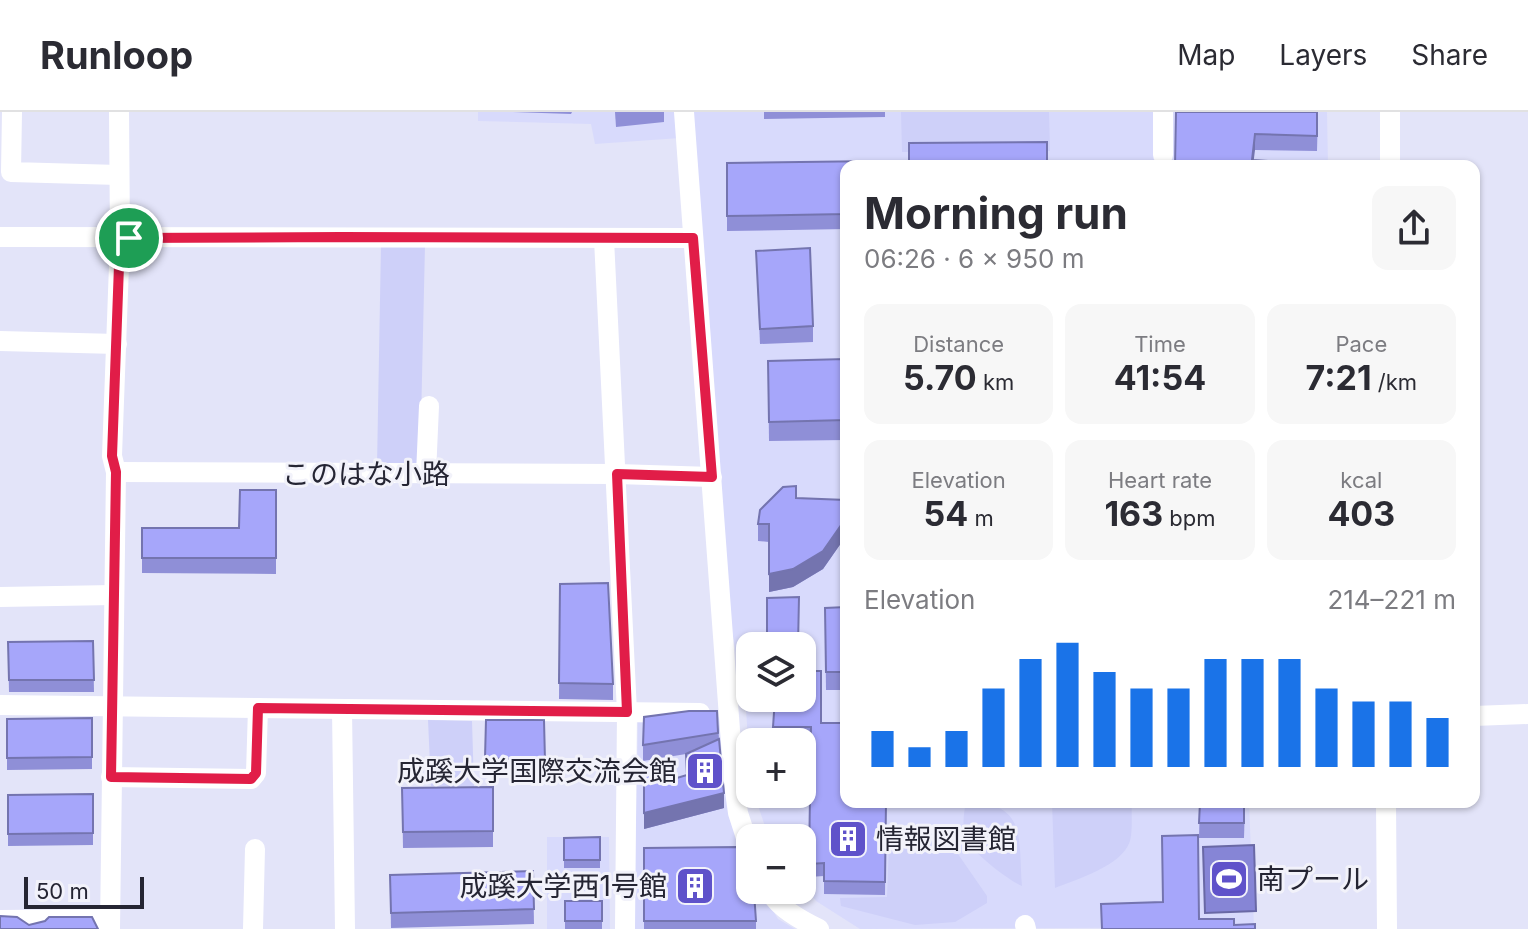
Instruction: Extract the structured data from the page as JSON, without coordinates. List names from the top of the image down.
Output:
{
  "streets": {
    "street": ["このはな小路"]
  },
  "places": {
    "building": ["成蹊大学国際交流会館", "情報図書館", "成蹊大学西1号館"],
    "sports": ["南プール"]
  },
  "scale_bar": "50 m",
  "page": {
    "header": "Runloop",
    "nav": ["Map", "Layers", "Share"],
    "heading": ["Morning run", "06:26 · 6 × 950 m"],
    "stats": [
      ["Distance", "5.70 km"],
      ["Time", "41:54"],
      ["Pace", "7:21 /km"],
      ["Elevation", "54 m"],
      ["Heart rate", "163 bpm"],
      ["kcal", "403"]
    ],
    "chart": ["Elevation", "214–221 m"],
    "map_buttons": ["+", "−"],
    "scale": "50 m"
  }
}
